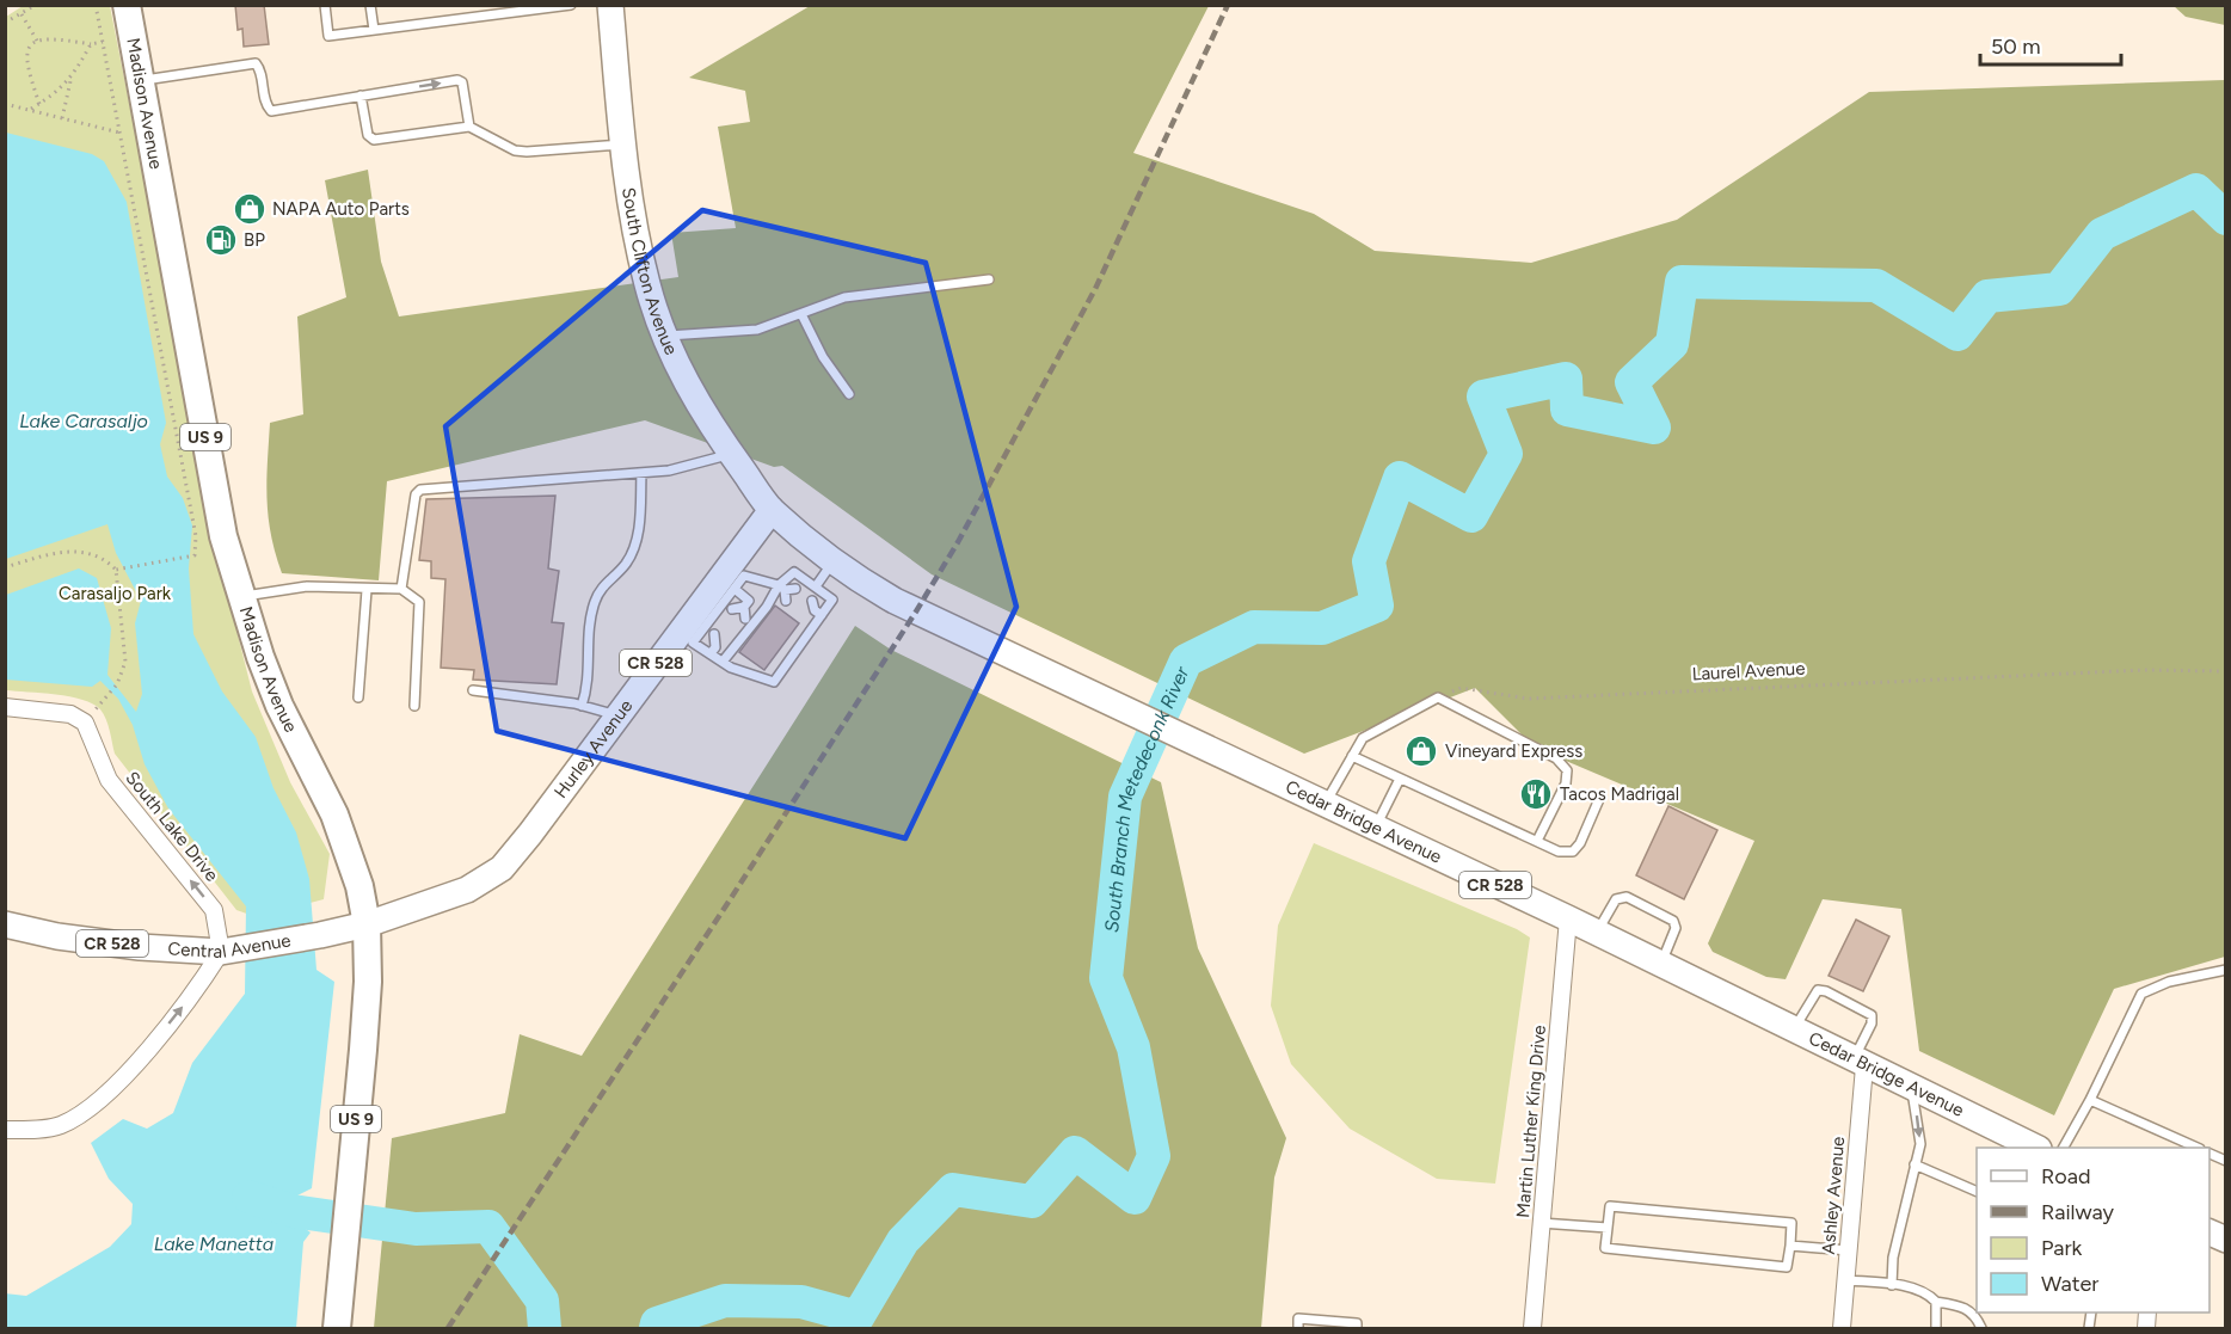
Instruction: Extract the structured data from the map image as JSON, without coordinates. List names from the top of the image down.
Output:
{
  "streets": {
    "highway": ["Madison Avenue", "US 9"],
    "main road": [
      "South Clifton Avenue",
      "CR 528",
      "Hurley Avenue",
      "Cedar Bridge Avenue",
      "Central Avenue"
    ],
    "street": ["South Lake Drive", "Martin Luther King Drive", "Ashley Avenue"],
    "path": ["Laurel Avenue"]
  },
  "crossings": [
    ["Madison Avenue", "Hurley Avenue"],
    ["Madison Avenue", "Central Avenue"],
    ["South Clifton Avenue", "CR 528"],
    ["South Clifton Avenue", "Hurley Avenue"],
    ["CR 528", "Hurley Avenue"],
    ["CR 528", "Cedar Bridge Avenue"],
    ["Hurley Avenue", "Central Avenue"],
    ["Cedar Bridge Avenue", "Martin Luther King Drive"],
    ["Cedar Bridge Avenue", "Ashley Avenue"],
    ["South Lake Drive", "Central Avenue"]
  ],
  "one_way": ["South Lake Drive"],
  "water": ["Lake Carasaljo", "South Branch Metedeconk River", "Lake Manetta"],
  "parks": ["Carasaljo Park"],
  "places": {
    "shop": ["NAPA Auto Parts", "Vineyard Express"],
    "fuel station": ["BP"],
    "restaurant": ["Tacos Madrigal"]
  },
  "legend": [
    "Road",
    "Railway",
    "Park",
    "Water"
  ],
  "scale_bar": "50 m"
}
